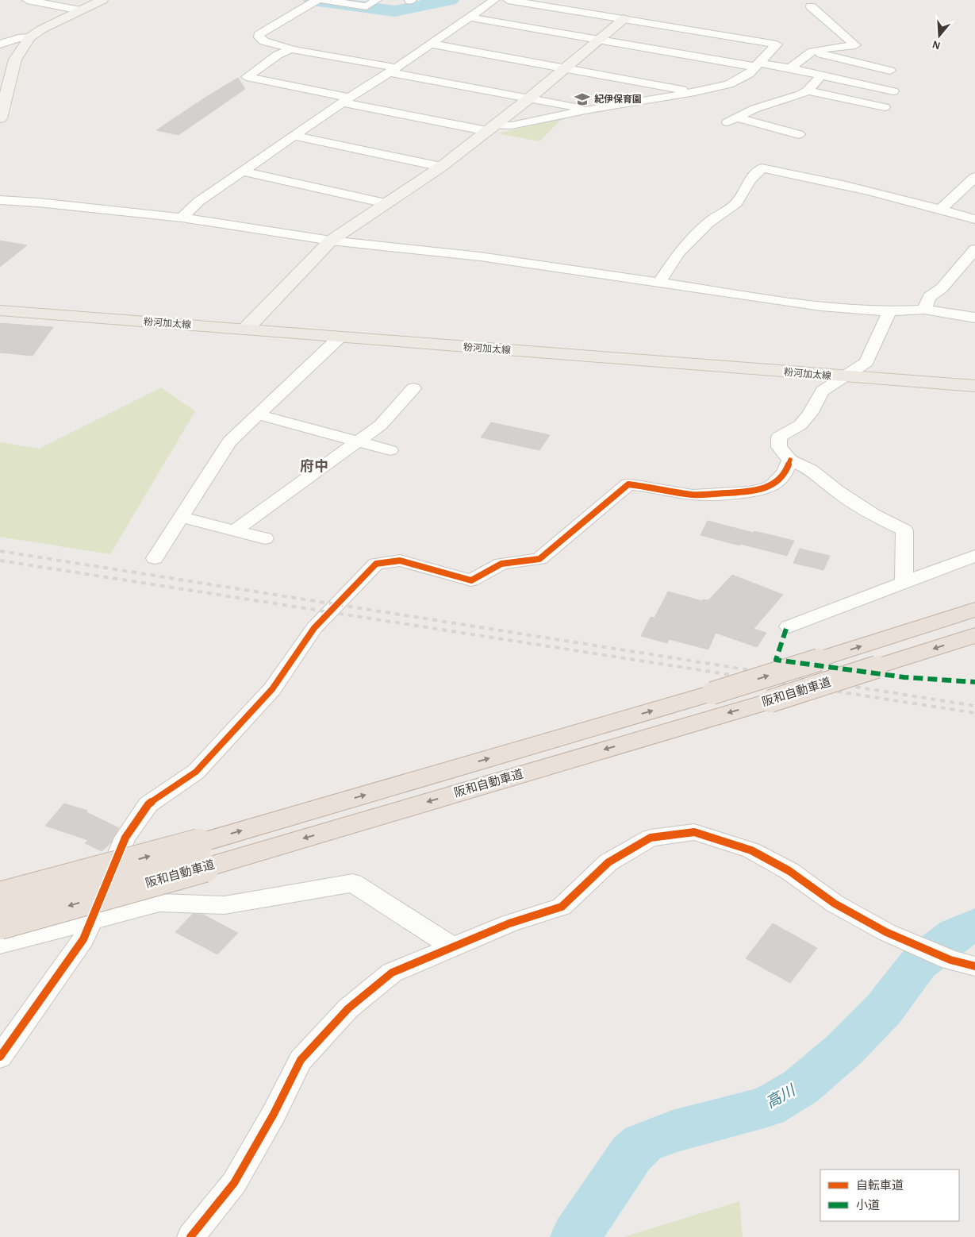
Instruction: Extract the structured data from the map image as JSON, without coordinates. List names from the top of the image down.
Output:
{
  "streets": {
    "highway": ["阪和自動車道"],
    "main road": ["粉河加太線"]
  },
  "districts": ["府中"],
  "water": ["高川"],
  "places": {
    "school or university": ["紀伊保育園"]
  },
  "legend": ["自転車道", "小道"],
  "north": "bottom"
}
